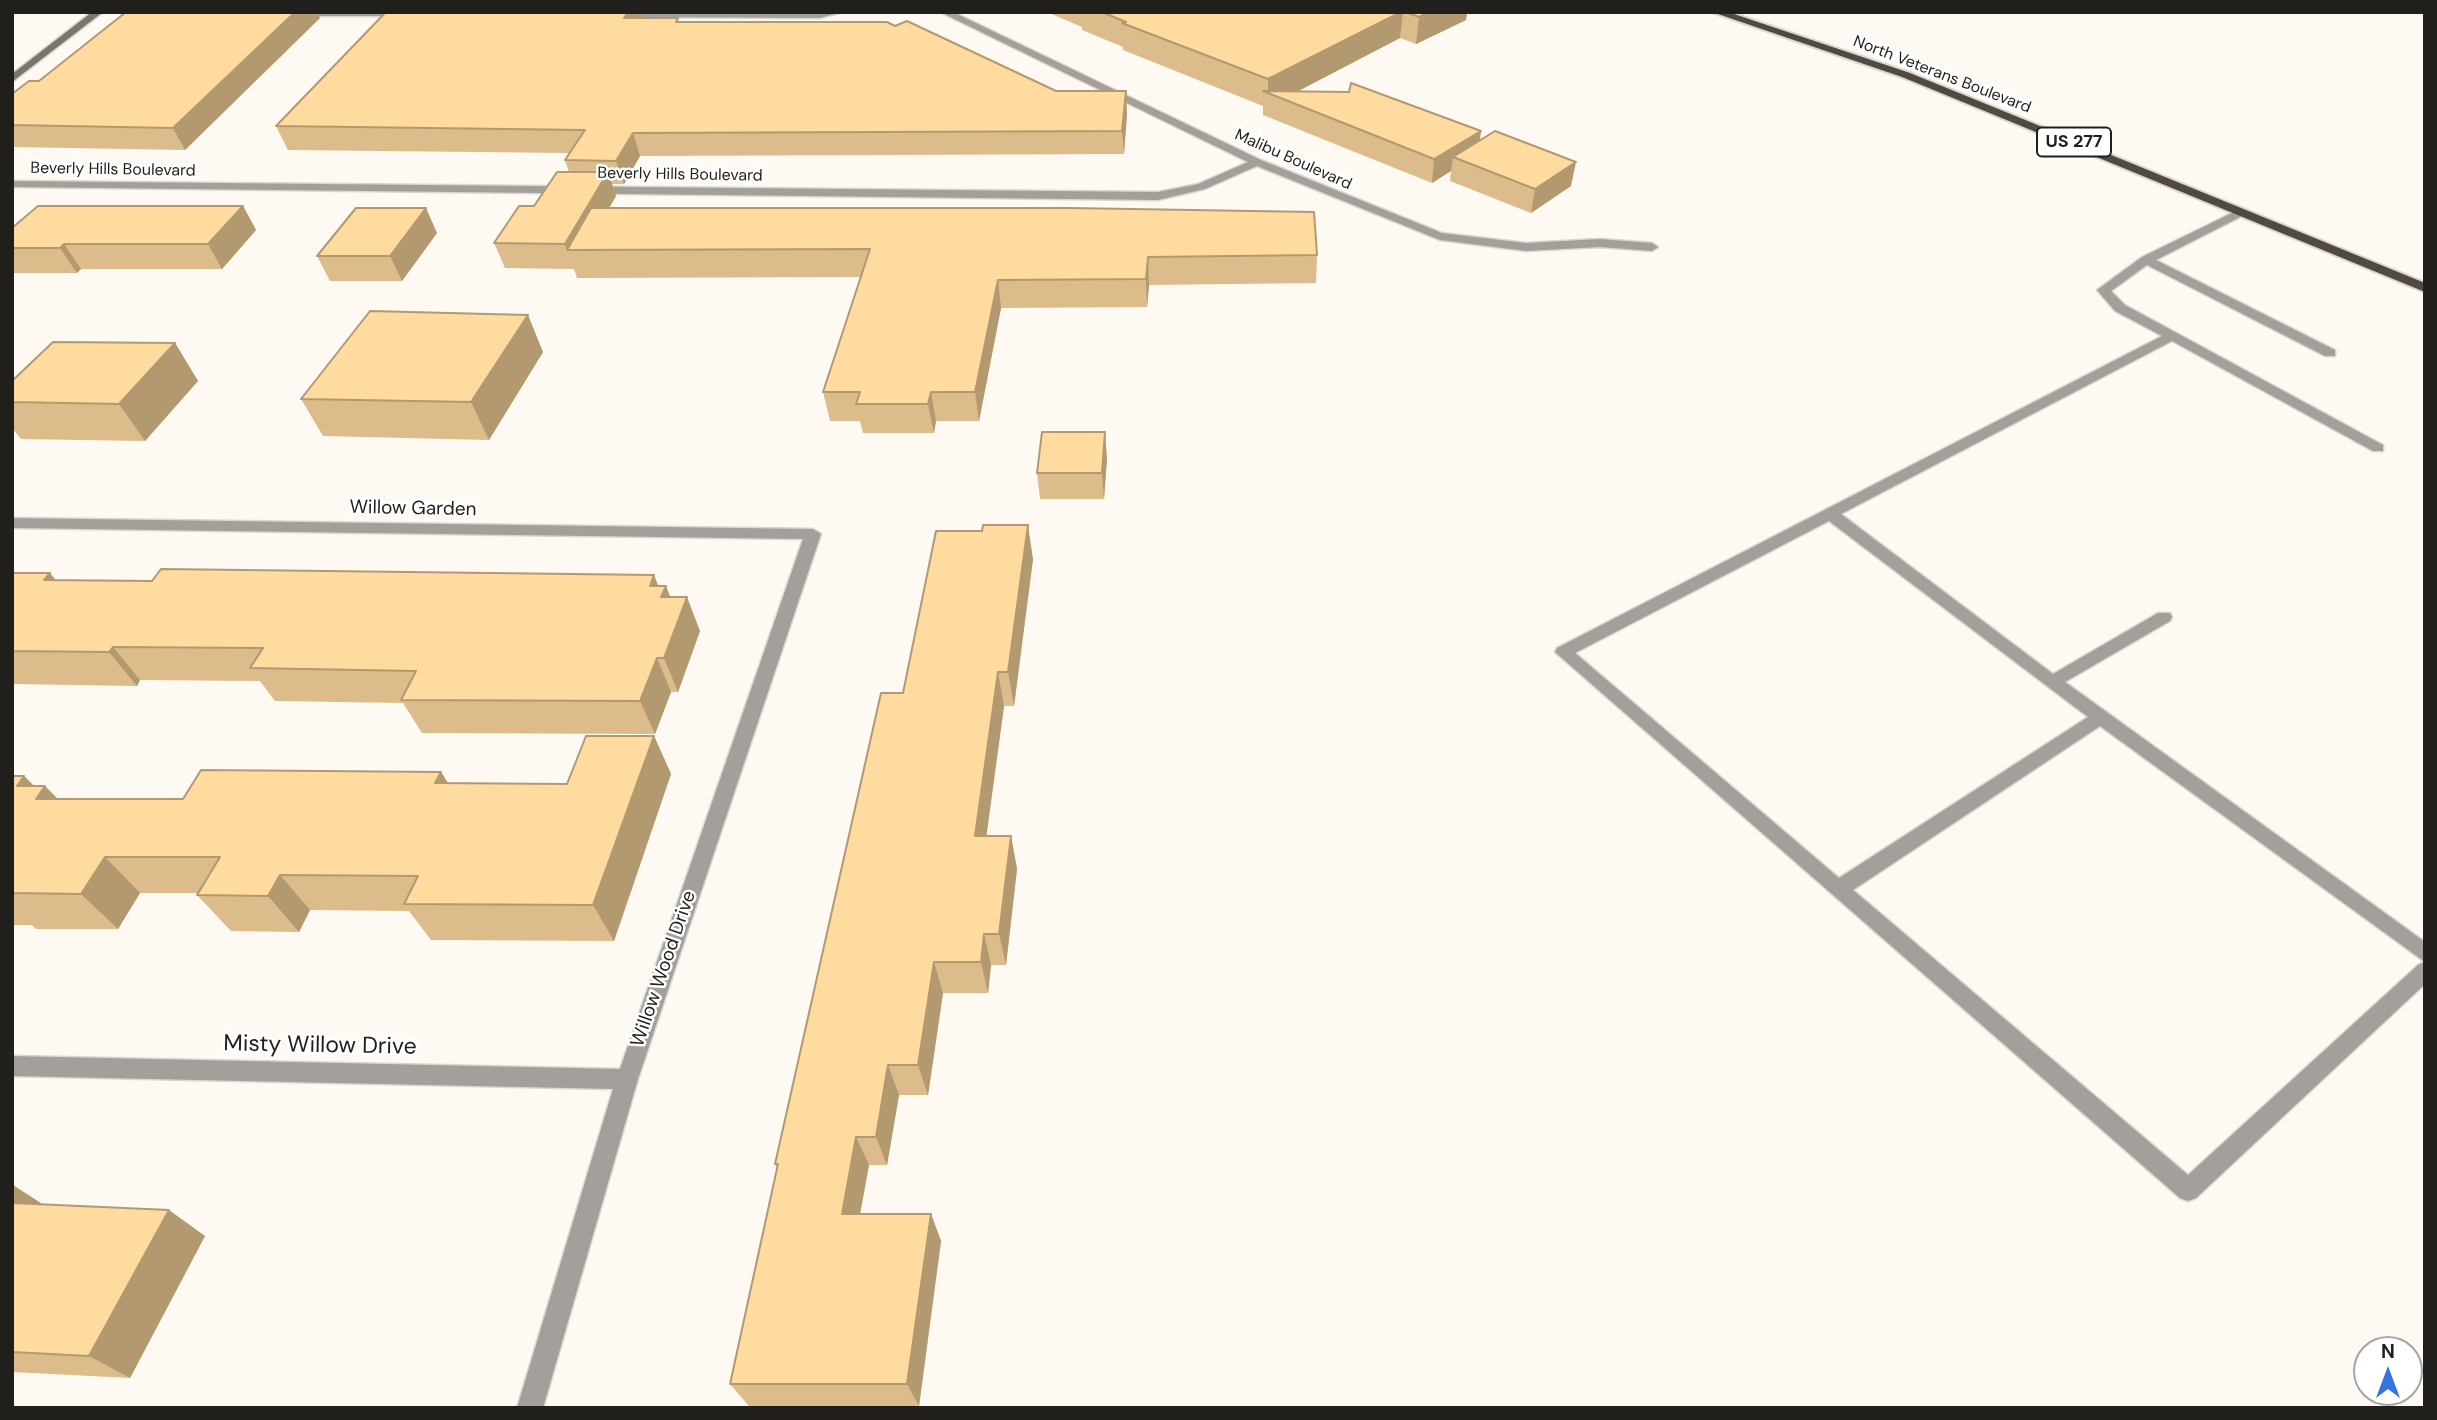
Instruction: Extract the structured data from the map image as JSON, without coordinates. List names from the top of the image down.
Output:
{
  "streets": {
    "highway": ["North Veterans Boulevard", "US 277"],
    "street": [
      "Malibu Boulevard",
      "Beverly Hills Boulevard",
      "Willow Garden",
      "Willow Wood Drive",
      "Misty Willow Drive"
    ]
  },
  "crossings": [
    ["Malibu Boulevard", "Beverly Hills Boulevard"],
    ["Willow Garden", "Willow Wood Drive"],
    ["Willow Wood Drive", "Misty Willow Drive"]
  ],
  "north": "top"
}
